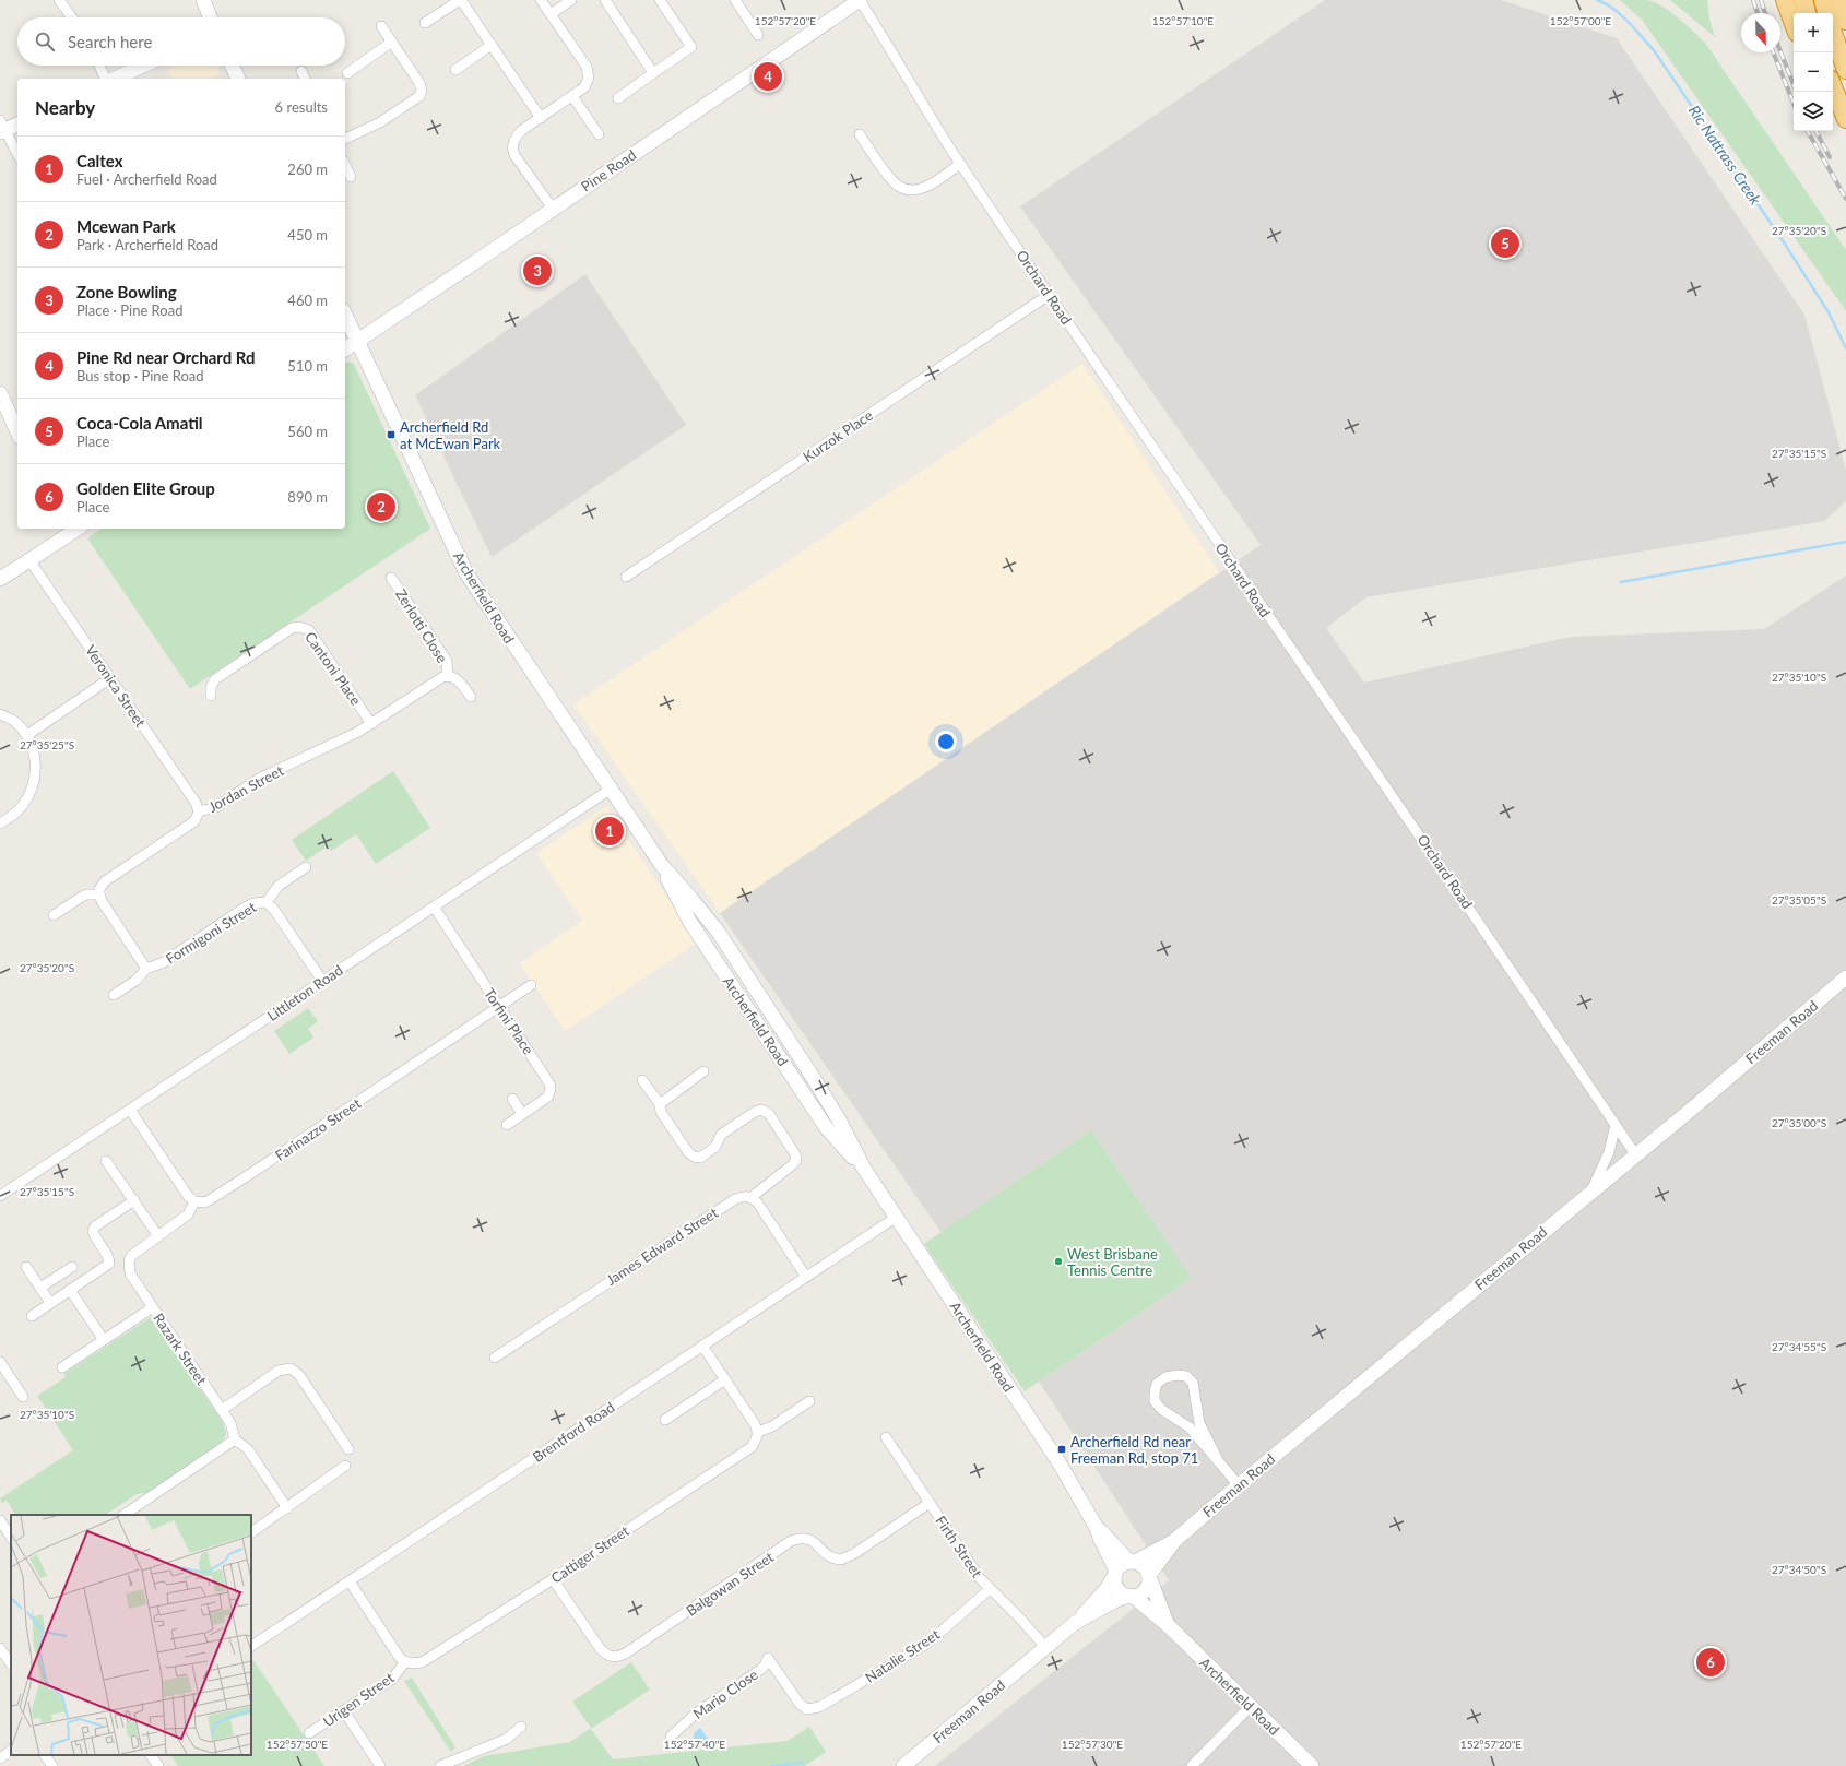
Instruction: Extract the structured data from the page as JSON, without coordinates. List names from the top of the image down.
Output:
{
  "streets": {
    "street": [
      "Pine Road",
      "Orchard Road",
      "Kurzok Place",
      "Archerfield Road",
      "Zerlotti Close",
      "Cantoni Place",
      "Veronica Street",
      "Jordan Street",
      "Formigoni Street",
      "Littleton Road",
      "Torfini Place",
      "Freeman Road",
      "Farinazzo Street",
      "James Edward Street",
      "Razark Street",
      "Brentford Road",
      "Firth Street",
      "Cattiger Street",
      "Balgowan Street",
      "Natalie Street",
      "Mario Close",
      "Urigen Street"
    ]
  },
  "crossings": [
    ["Pine Road", "Orchard Road"],
    ["Pine Road", "Archerfield Road"],
    ["Orchard Road", "Kurzok Place"],
    ["Orchard Road", "Freeman Road"],
    ["Archerfield Road", "Littleton Road"],
    ["Archerfield Road", "Freeman Road"],
    ["Archerfield Road", "Brentford Road"],
    ["Zerlotti Close", "Jordan Street"],
    ["Cantoni Place", "Jordan Street"],
    ["Veronica Street", "Jordan Street"],
    ["Littleton Road", "Torfini Place"],
    ["Torfini Place", "Farinazzo Street"],
    ["Freeman Road", "Firth Street"],
    ["Farinazzo Street", "Razark Street"],
    ["Firth Street", "Balgowan Street"],
    ["Firth Street", "Natalie Street"],
    ["Cattiger Street", "Balgowan Street"],
    ["Cattiger Street", "Urigen Street"],
    ["Natalie Street", "Mario Close"]
  ],
  "water": ["Ric Nattrass Creek"],
  "places": {
    "transit": ["Archerfield Rd at McEwan Park", "Archerfield Rd near Freeman Rd, stop 71"],
    "other": ["West Brisbane Tennis Centre"]
  },
  "north": "bottom",
  "page": {
    "map_buttons": ["+", "−"],
    "search": "Search here",
    "pins": [
      "4",
      "5",
      "3",
      "2",
      "1",
      "6"
    ],
    "heading": ["Nearby", "6 results"],
    "list": [
      {
        "mark": "1",
        "name": "Caltex",
        "note": "Fuel · Archerfield Road",
        "value": "260 m"
      },
      {
        "mark": "2",
        "name": "Mcewan Park",
        "note": "Park · Archerfield Road",
        "value": "450 m"
      },
      {
        "mark": "3",
        "name": "Zone Bowling",
        "note": "Place · Pine Road",
        "value": "460 m"
      },
      {
        "mark": "4",
        "name": "Pine Rd near Orchard Rd",
        "note": "Bus stop · Pine Road",
        "value": "510 m"
      },
      {
        "mark": "5",
        "name": "Coca-Cola Amatil",
        "note": "Place",
        "value": "560 m"
      },
      {
        "mark": "6",
        "name": "Golden Elite Group",
        "note": "Place",
        "value": "890 m"
      }
    ]
  },
  "coordinates": [
    "152°57'20\"E",
    "152°57'10\"E",
    "152°57'00\"E",
    "27°35'20\"S",
    "27°35'15\"S",
    "27°35'10\"S",
    "27°35'25\"S",
    "27°35'05\"S",
    "27°35'00\"S",
    "27°34'55\"S",
    "27°34'50\"S",
    "152°57'50\"E",
    "152°57'40\"E",
    "152°57'30\"E"
  ]
}
